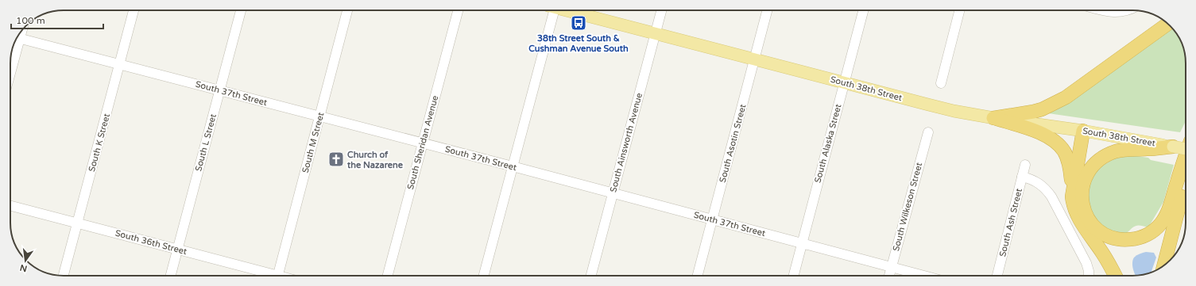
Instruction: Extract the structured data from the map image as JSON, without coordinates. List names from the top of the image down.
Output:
{
  "streets": {
    "main road": ["South 38th Street"],
    "street": [
      "South 37th Street",
      "South K Street",
      "South L Street",
      "South M Street",
      "South Sheridan Avenue",
      "South Ainsworth Avenue",
      "South Asotin Street",
      "South Alaska Street",
      "South Wilkeson Street",
      "South Ash Street",
      "South 36th Street"
    ]
  },
  "crossings": [
    ["South 38th Street", "South Ainsworth Avenue"],
    ["South 38th Street", "South Asotin Street"],
    ["South 38th Street", "South Alaska Street"],
    ["South 37th Street", "South K Street"],
    ["South 37th Street", "South L Street"],
    ["South 37th Street", "South M Street"],
    ["South 37th Street", "South Sheridan Avenue"],
    ["South 37th Street", "South Ainsworth Avenue"],
    ["South 37th Street", "South Asotin Street"],
    ["South 37th Street", "South Alaska Street"],
    ["South 37th Street", "South Wilkeson Street"],
    ["South K Street", "South 36th Street"],
    ["South L Street", "South 36th Street"]
  ],
  "places": {
    "bus stop": ["38th Street South & Cushman Avenue South"],
    "church": ["Church of the Nazarene"]
  },
  "scale_bar": "100 m",
  "north": "bottom"
}
